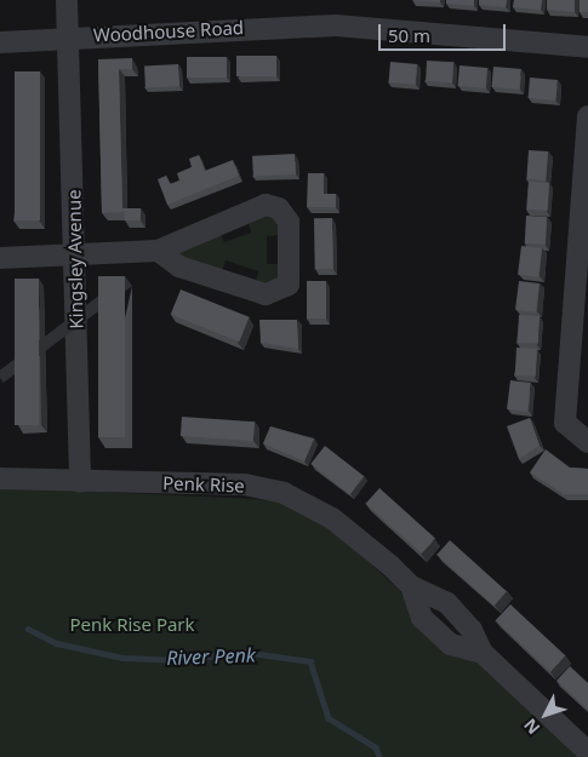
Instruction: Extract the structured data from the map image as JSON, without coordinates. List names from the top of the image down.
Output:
{
  "streets": {
    "street": ["Woodhouse Road", "Kingsley Avenue", "Penk Rise"]
  },
  "crossings": [
    ["Woodhouse Road", "Kingsley Avenue"],
    ["Kingsley Avenue", "Penk Rise"]
  ],
  "water": ["River Penk"],
  "parks": ["Penk Rise Park"],
  "scale_bar": "50 m",
  "north": "bottom left"
}
